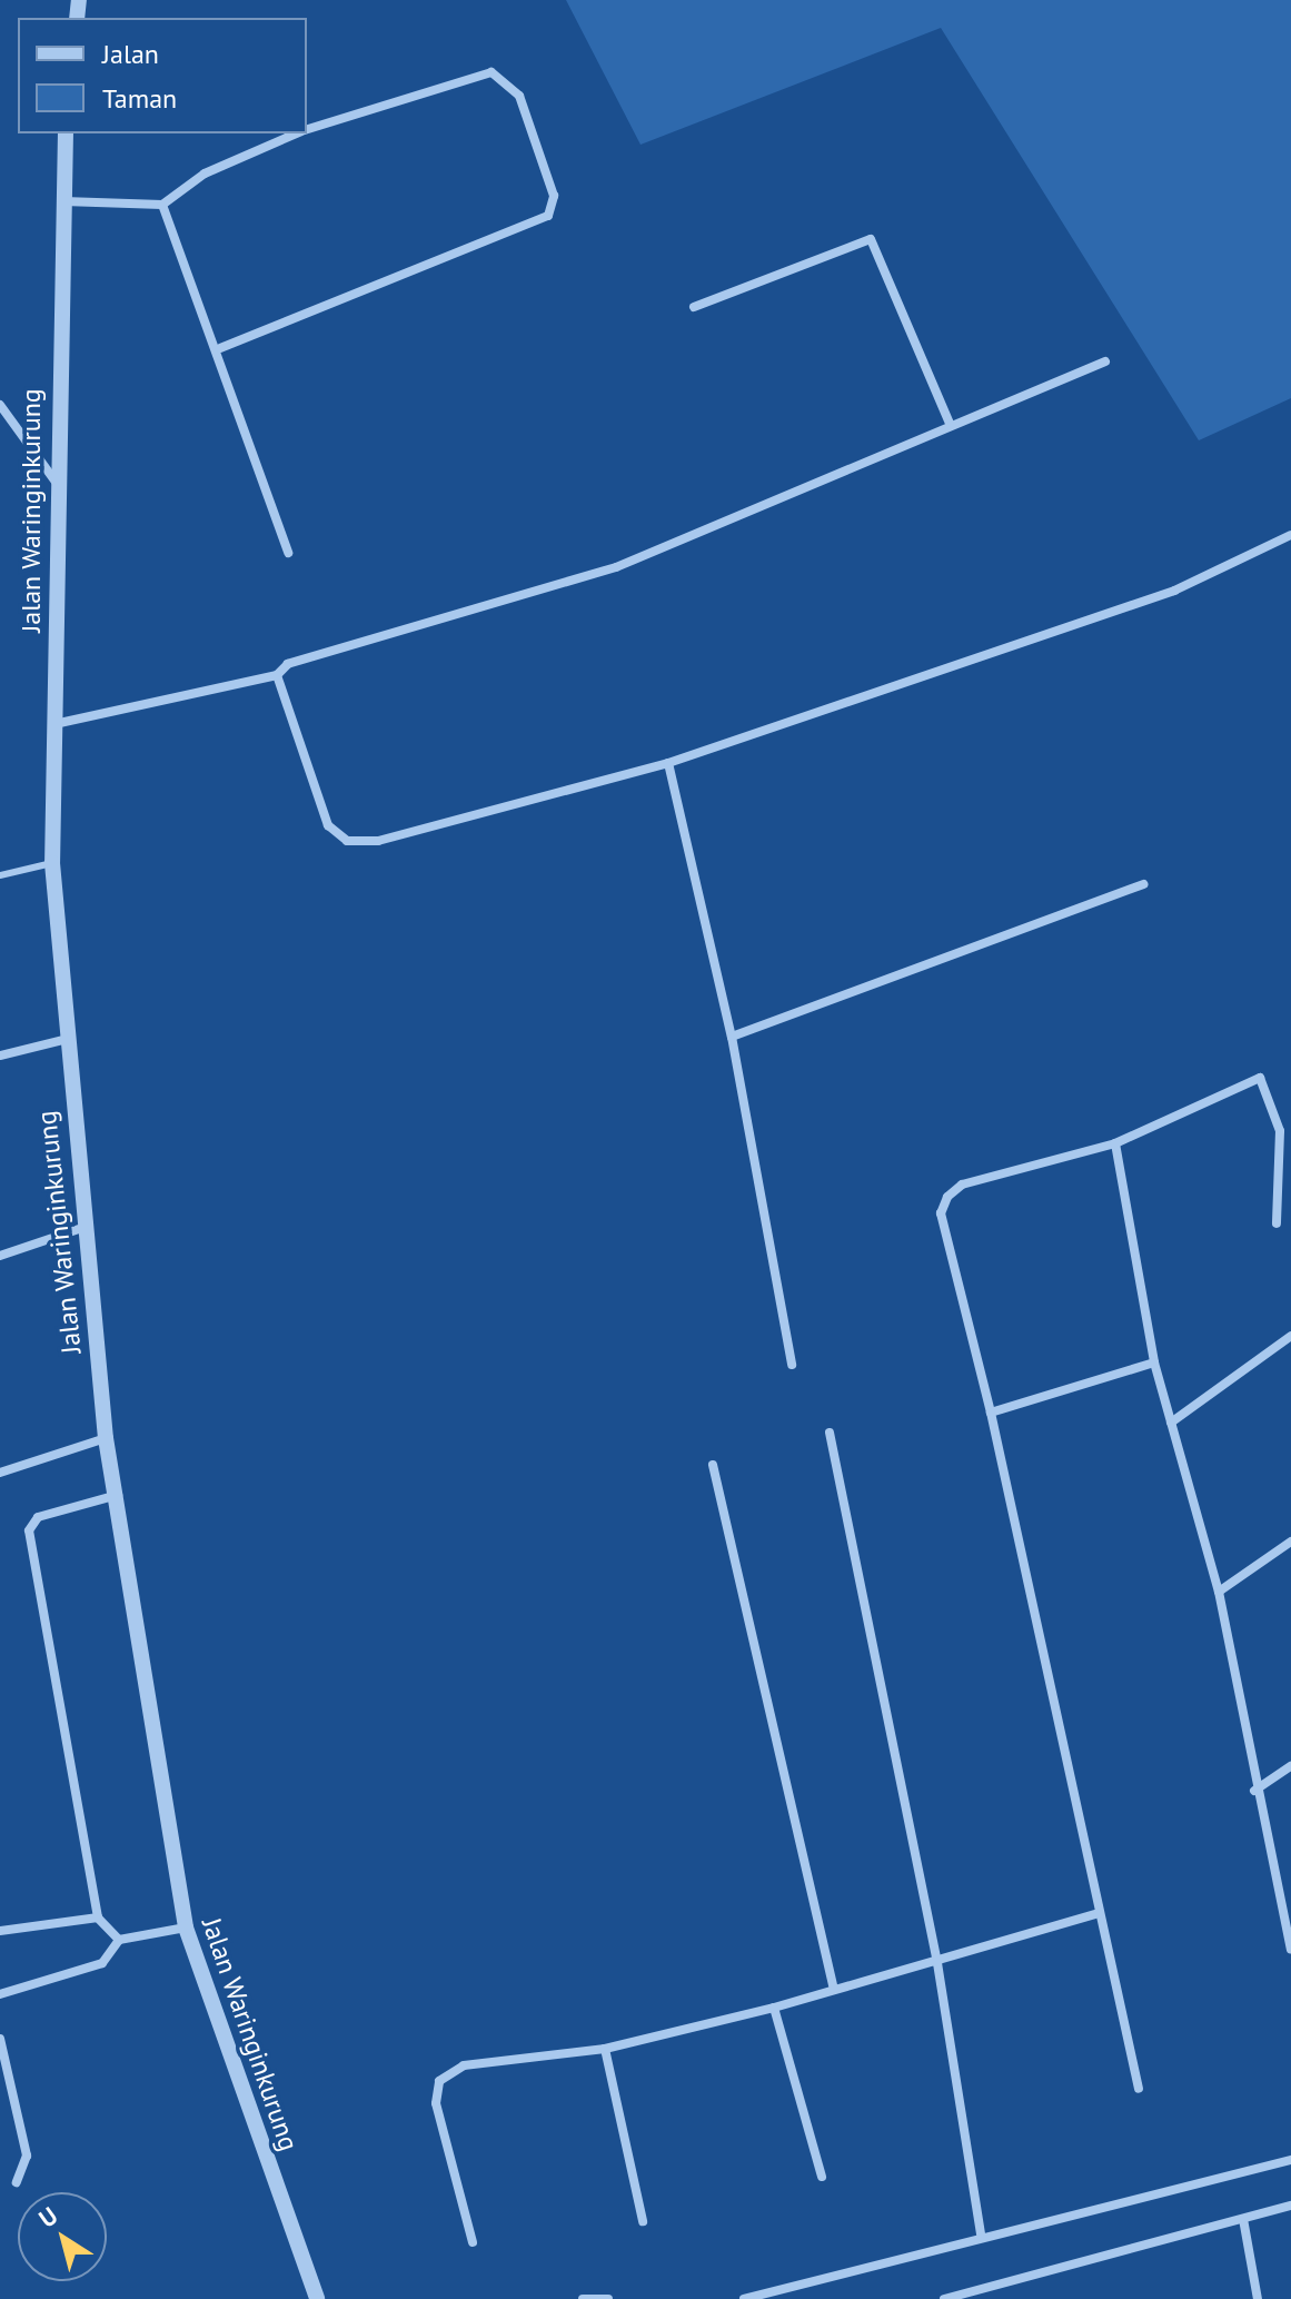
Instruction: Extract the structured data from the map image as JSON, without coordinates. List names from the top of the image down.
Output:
{
  "streets": {
    "street": ["Jalan Waringinkurung"]
  },
  "legend": ["Jalan", "Taman"],
  "north": "top left"
}
